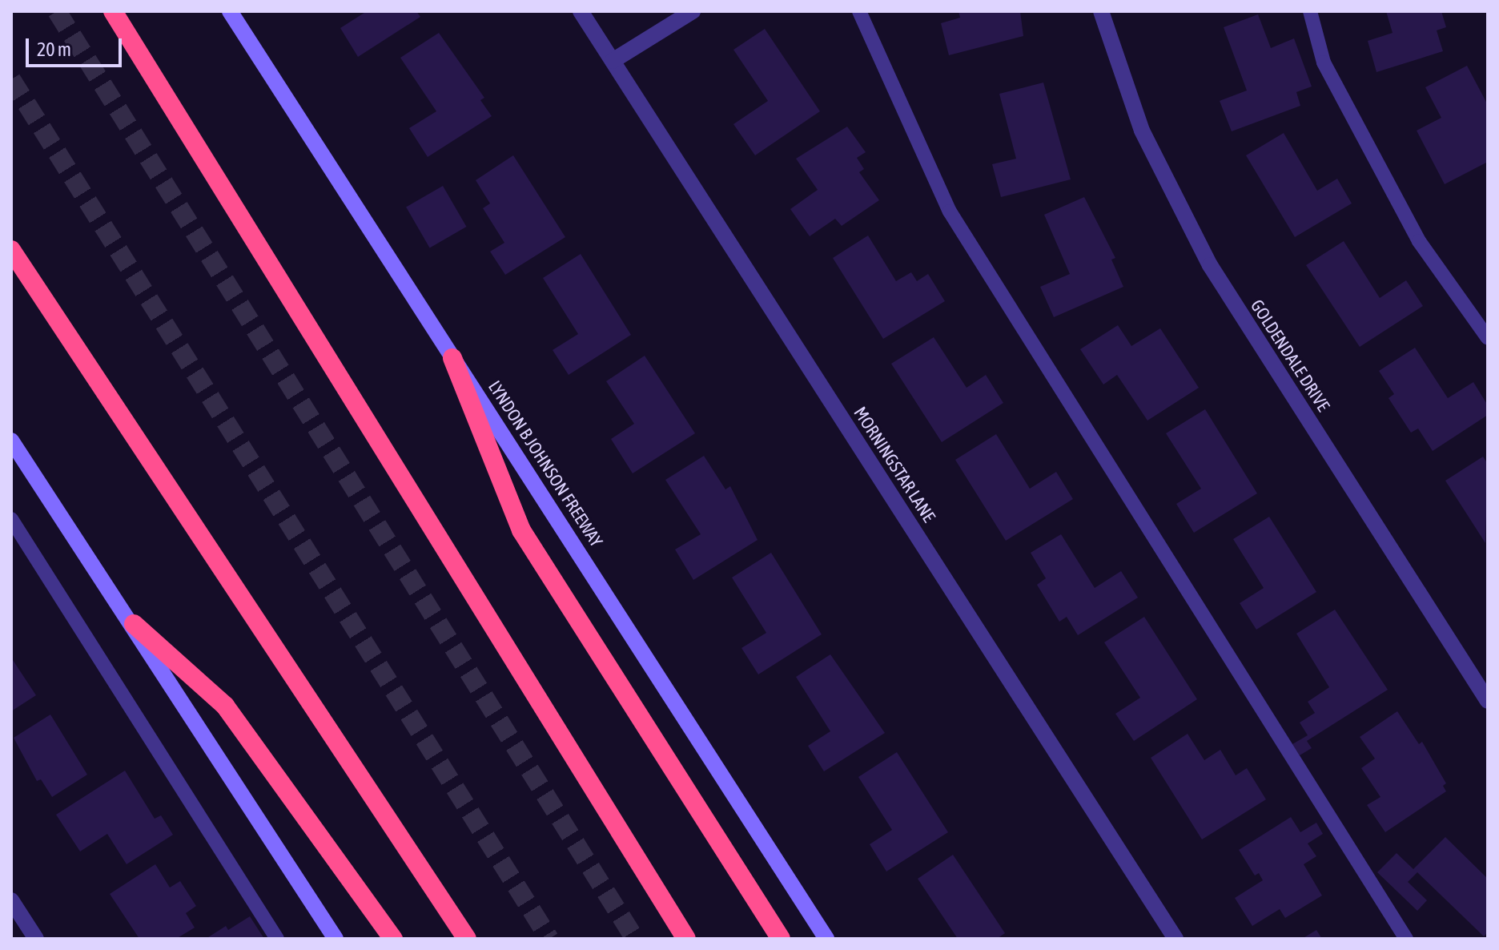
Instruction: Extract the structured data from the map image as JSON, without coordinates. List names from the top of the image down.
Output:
{
  "streets": {
    "main road": ["LYNDON B JOHNSON FREEWAY"],
    "street": ["GOLDENDALE DRIVE", "MORNINGSTAR LANE"]
  },
  "scale_bar": "20 m"
}
